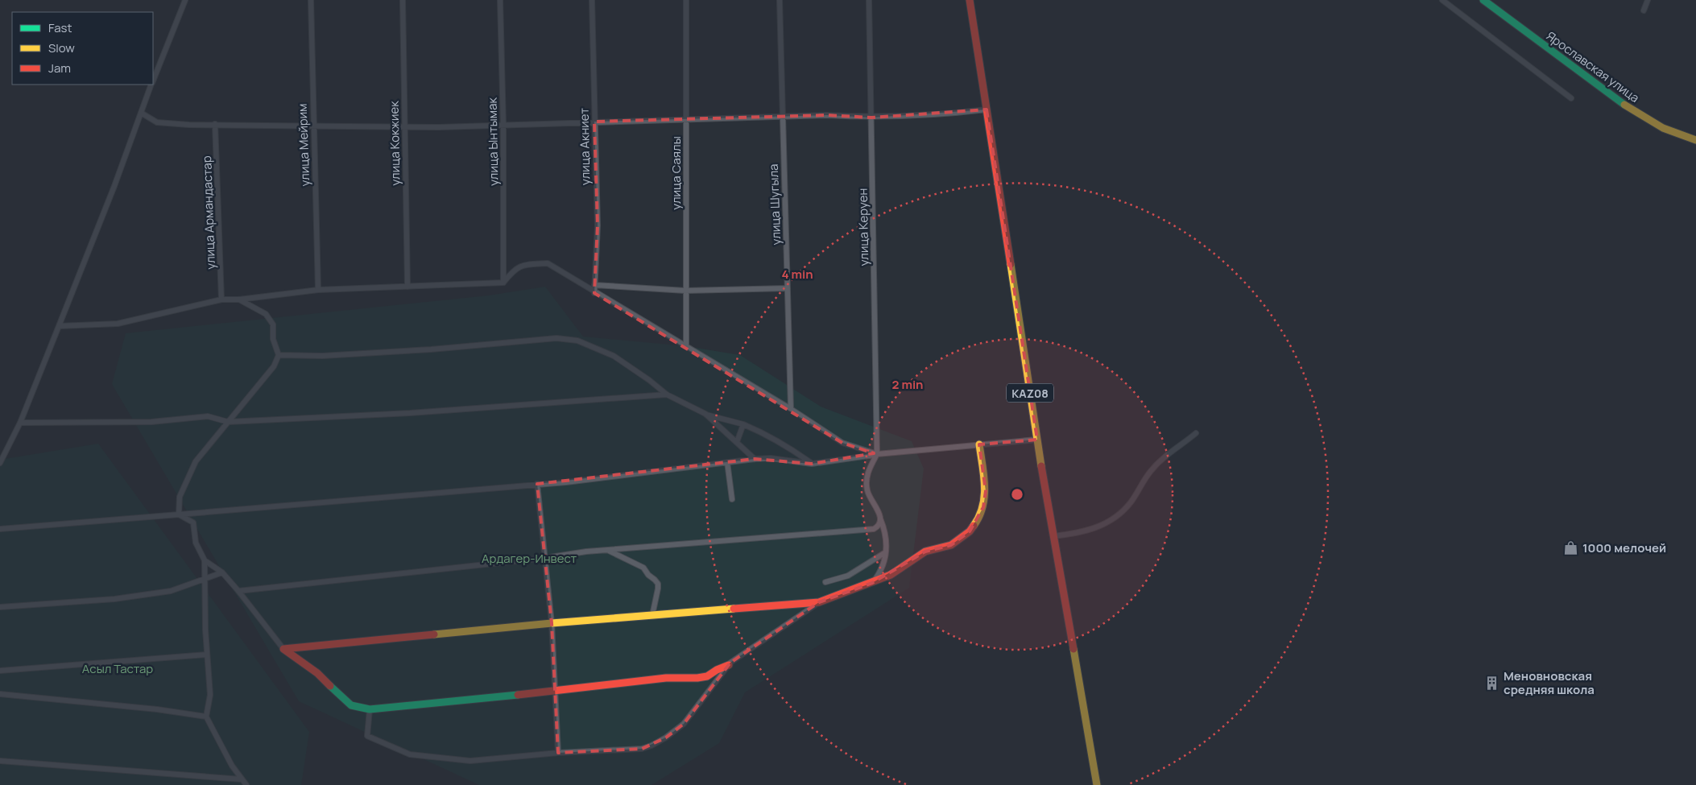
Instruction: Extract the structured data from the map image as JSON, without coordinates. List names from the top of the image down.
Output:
{
  "streets": {
    "main road": ["Ярославская улица", "KAZ08"],
    "street": [
      "улица Ынтымак",
      "улица Кокжиек",
      "улица Мейрим",
      "улица Акниет",
      "улица Саялы",
      "улица Шугыла",
      "улица Армандастар",
      "улица Керуен"
    ]
  },
  "parks": ["Ардагер-Инвест", "Асыл Тастар"],
  "places": {
    "shop": ["1000 мелочей"],
    "building": ["Меновновская средняя школа"]
  },
  "legend": ["Fast", "Slow", "Jam"],
  "rings": ["4 min", "2 min"]
}
